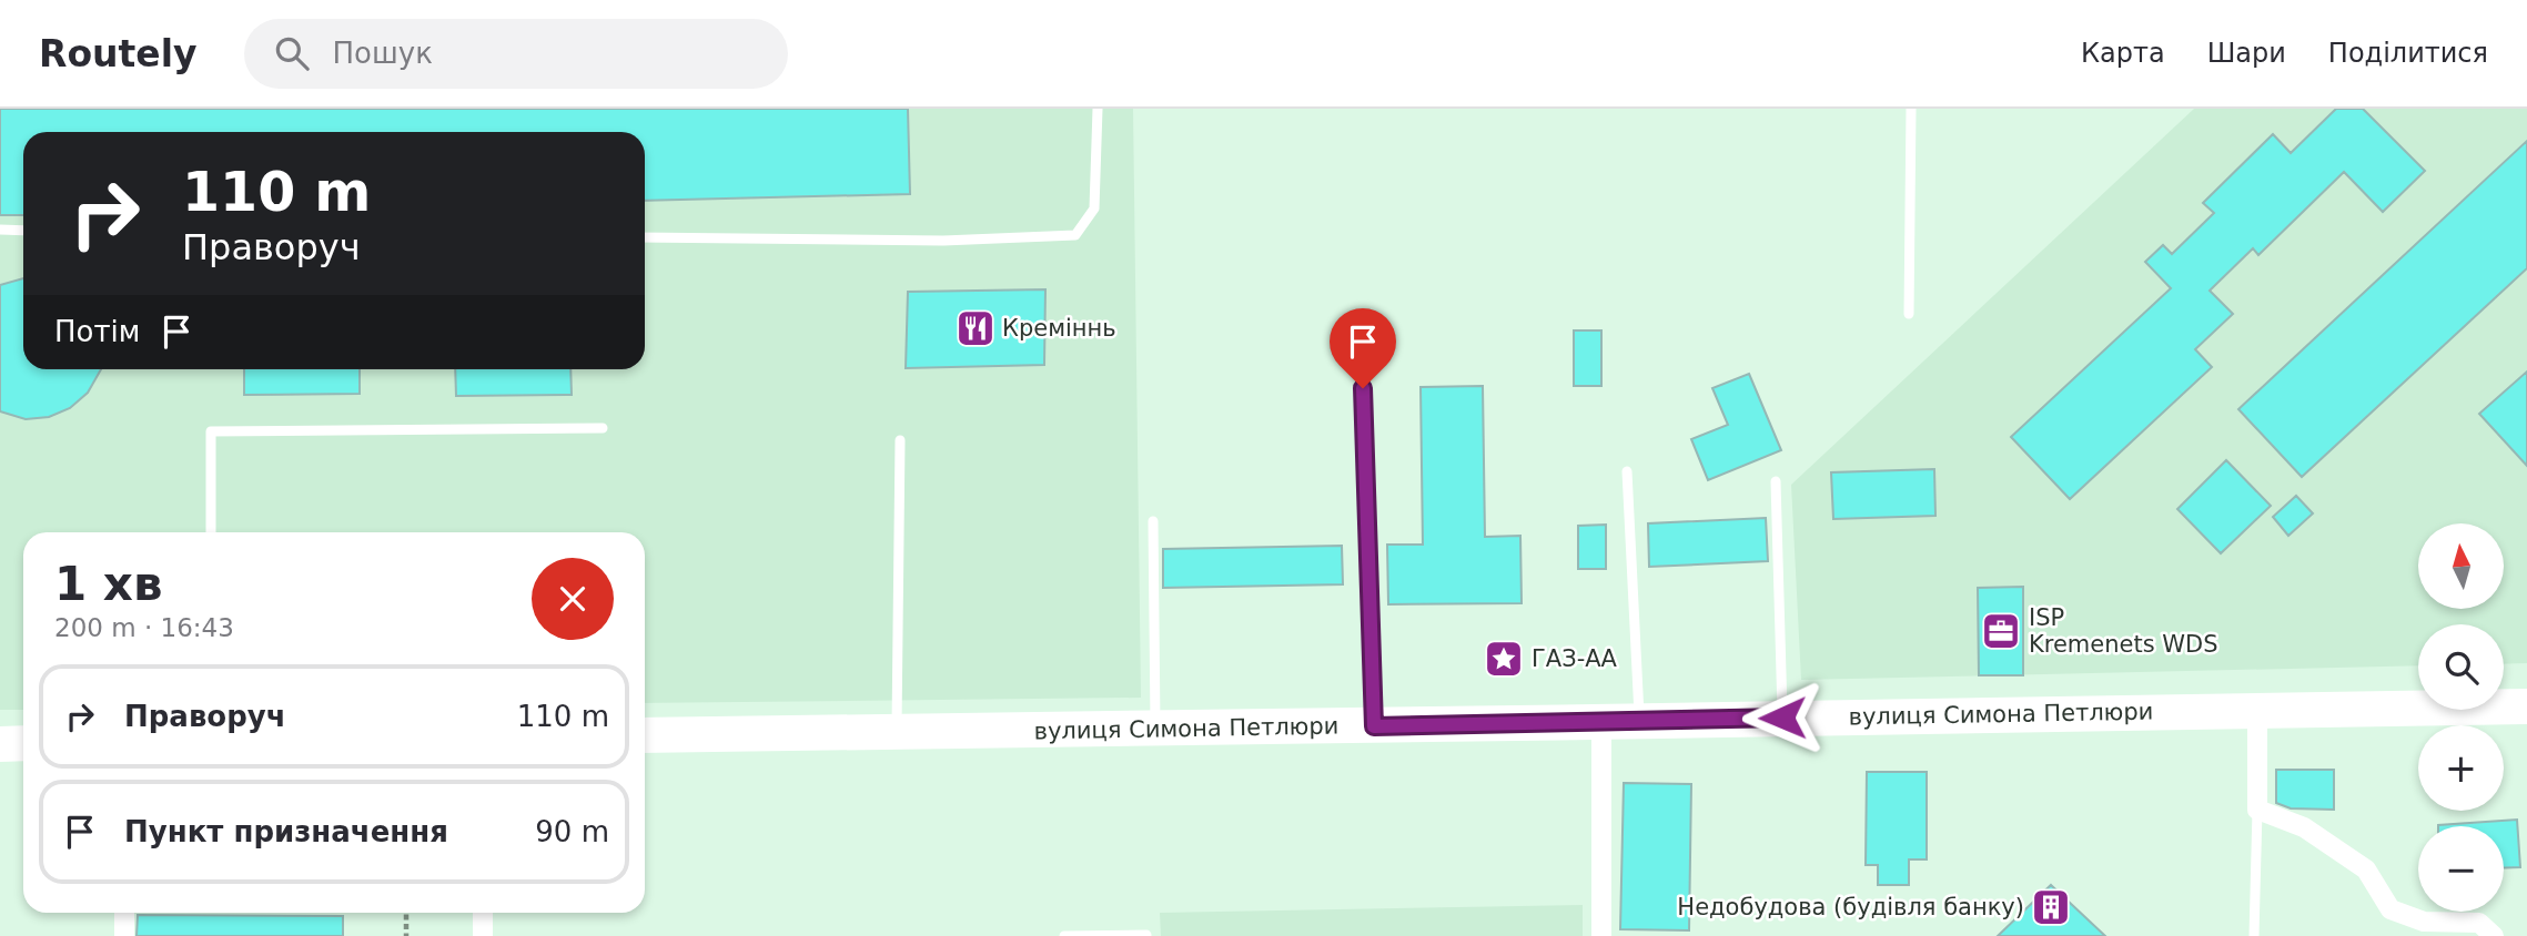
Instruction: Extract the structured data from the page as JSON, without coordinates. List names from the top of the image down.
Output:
{
  "streets": {
    "highway": ["вулиця Симона Петлюри"]
  },
  "places": {
    "restaurant": ["Креміннь"],
    "office": ["ISP Kremenets WDS"],
    "place": ["ГАЗ-АА"],
    "building": ["Недобудова (будівля банку)"]
  },
  "north": "top",
  "page": {
    "header": "Routely",
    "search": "Пошук",
    "nav": ["Карта", "Шари", "Поділитися"],
    "turn": ["110 m", "Праворуч"],
    "then": "Потім",
    "map_buttons": ["+", "−"],
    "heading": ["1 хв", "200 m · 16:43"],
    "list": [
      {
        "name": "Праворуч",
        "value": "110 m"
      },
      {
        "name": "Пункт призначення",
        "value": "90 m"
      }
    ]
  }
}
